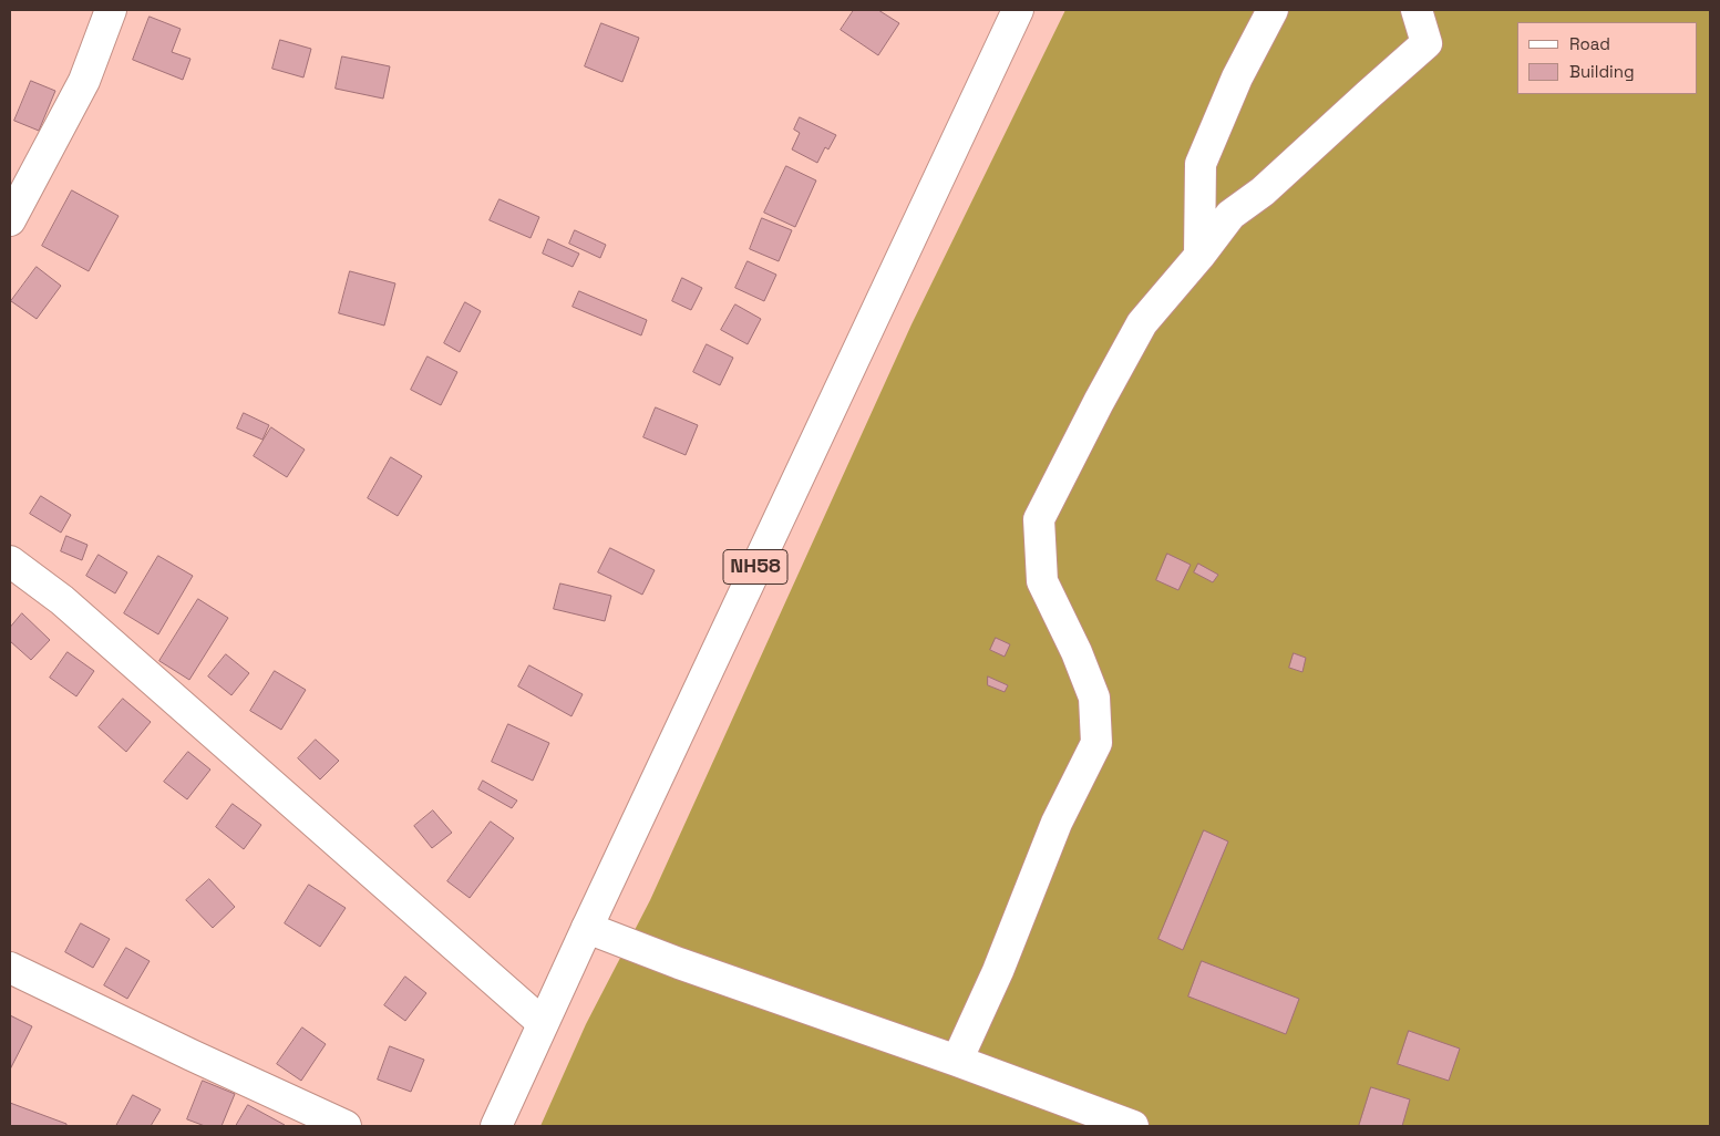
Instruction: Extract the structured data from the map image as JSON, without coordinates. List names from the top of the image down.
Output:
{
  "streets": {
    "street": ["NH58"]
  },
  "legend": ["Road", "Building"]
}
